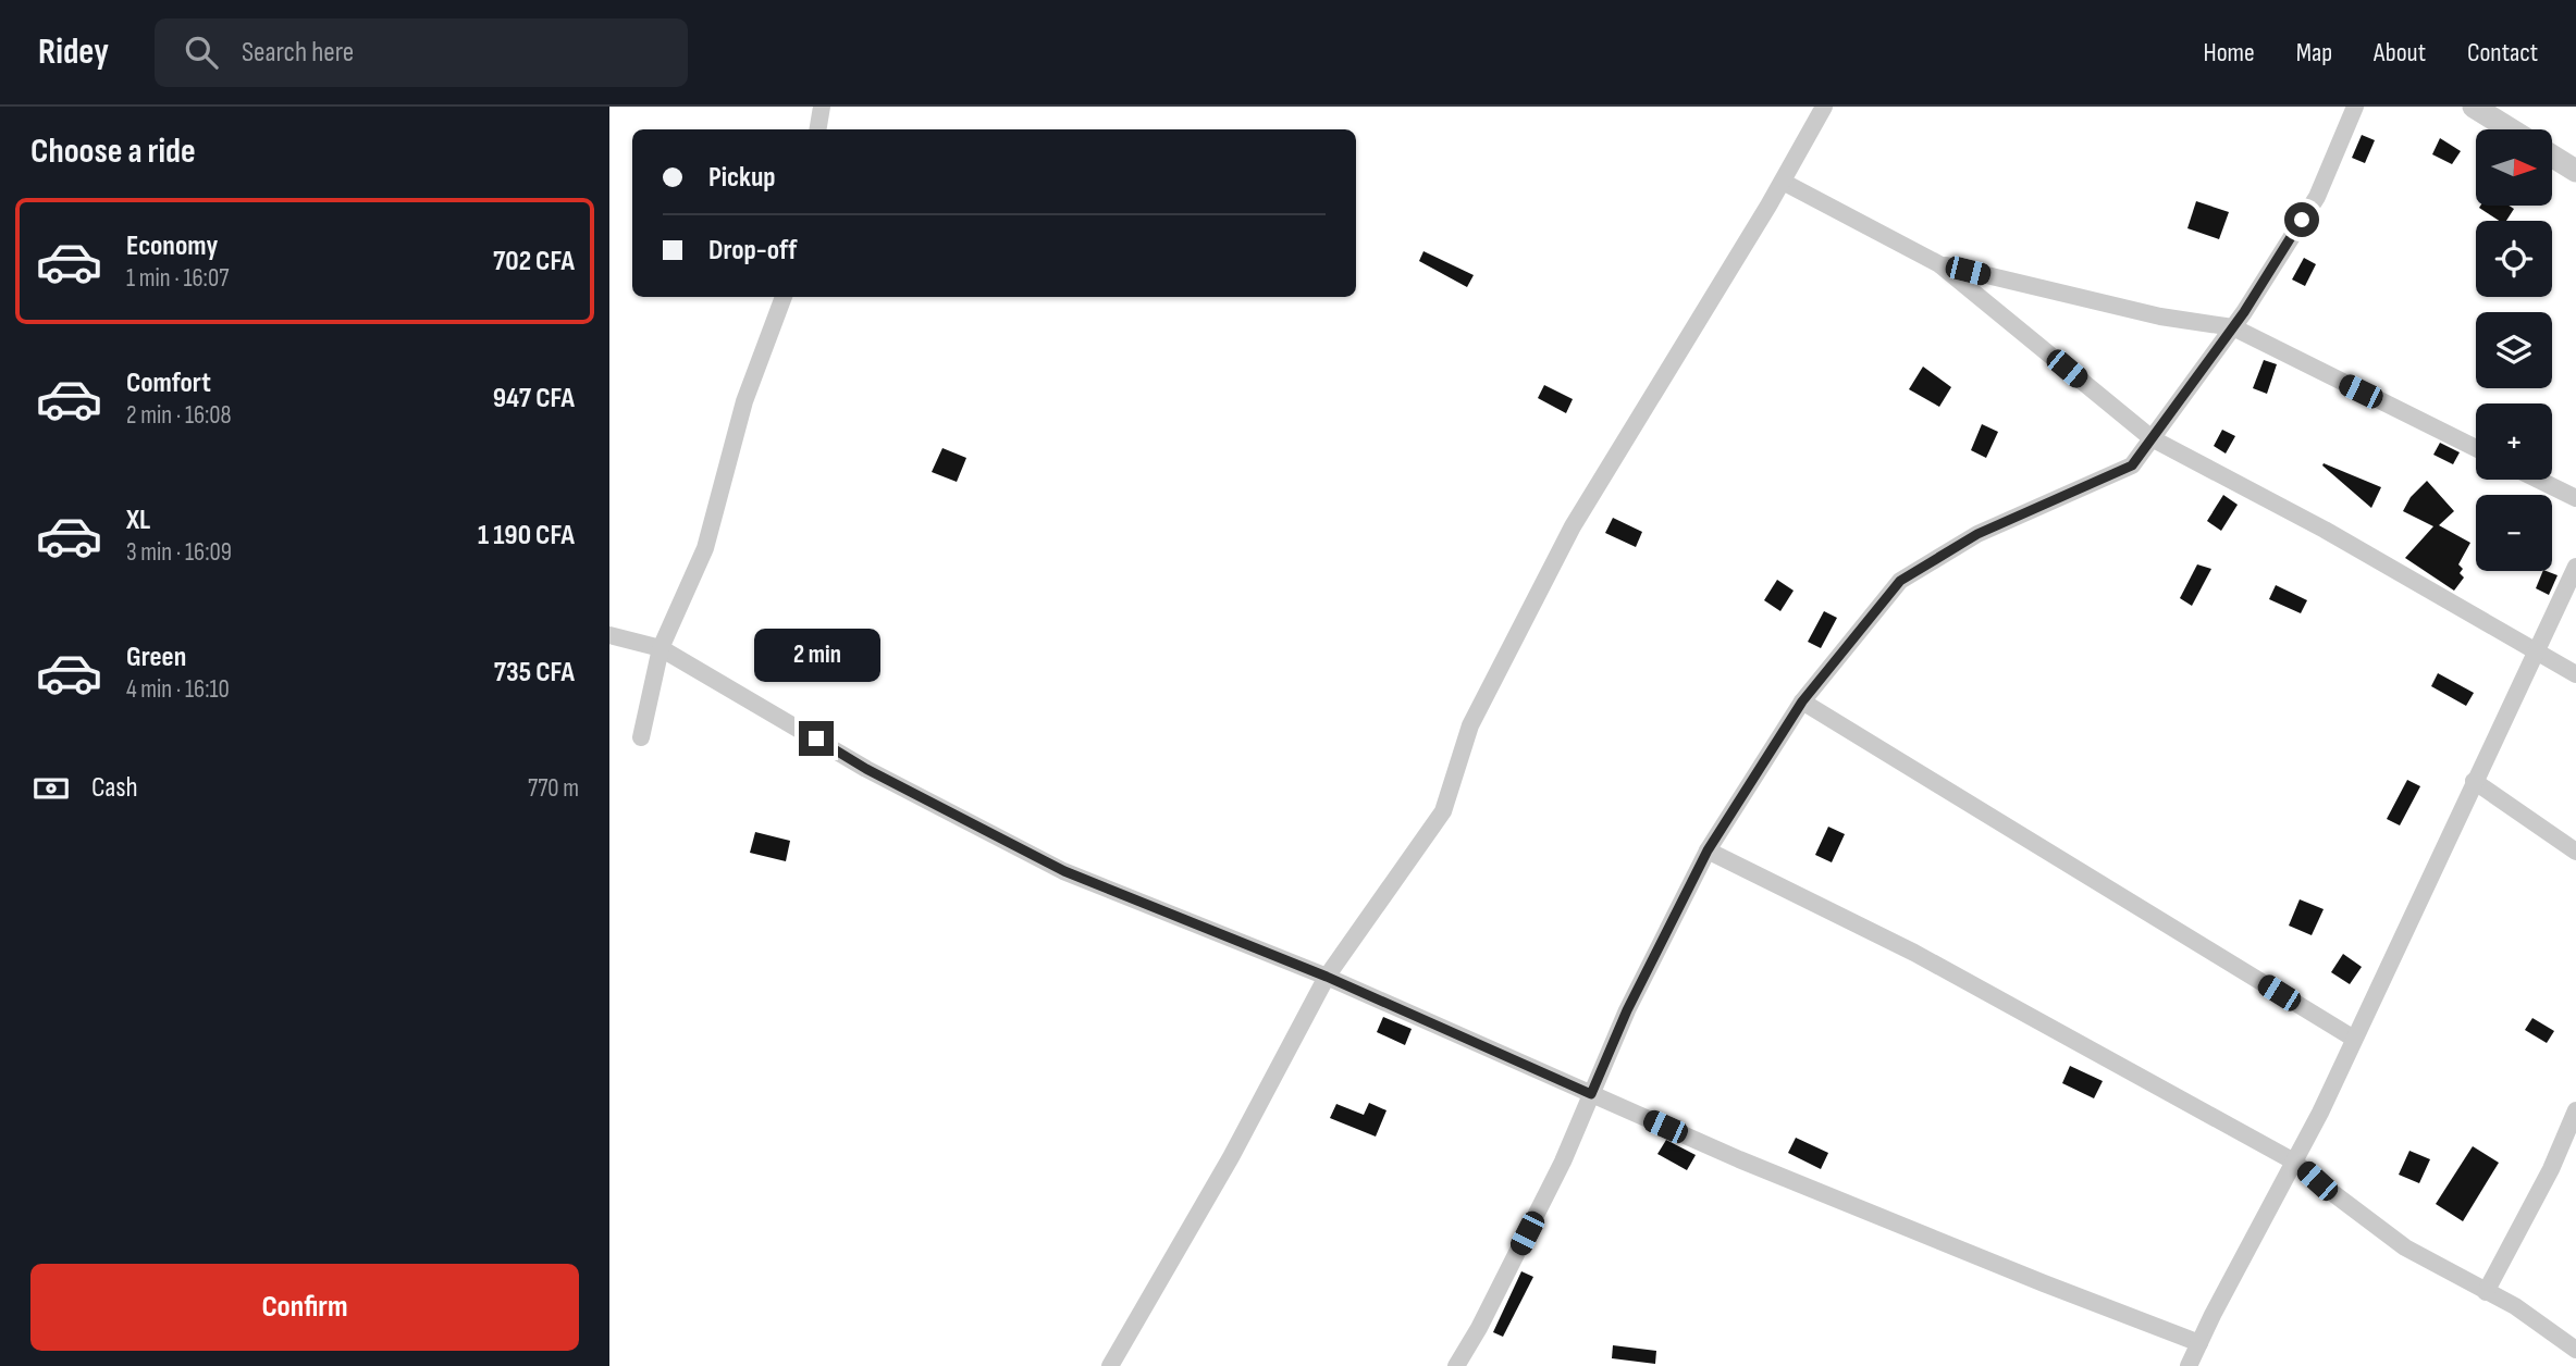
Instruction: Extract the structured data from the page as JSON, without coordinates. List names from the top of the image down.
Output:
{
  "north": "right",
  "page": {
    "header": "Ridey",
    "search": "Search here",
    "nav": [
      "Home",
      "Map",
      "About",
      "Contact"
    ],
    "heading": "Choose a ride",
    "map_buttons": ["+", "−"],
    "banner": ["Pickup", "Drop-off"],
    "list": [
      {
        "name": "Economy",
        "note": "1 min · 16:07",
        "value": "702 CFA"
      },
      {
        "name": "Comfort",
        "note": "2 min · 16:08",
        "value": "947 CFA"
      },
      {
        "name": "XL",
        "note": "3 min · 16:09",
        "value": "1 190 CFA"
      },
      {
        "name": "Green",
        "note": "4 min · 16:10",
        "value": "735 CFA"
      }
    ],
    "bubble": "2 min",
    "pay": ["Cash", "770 m"],
    "buttons": "Confirm"
  }
}
